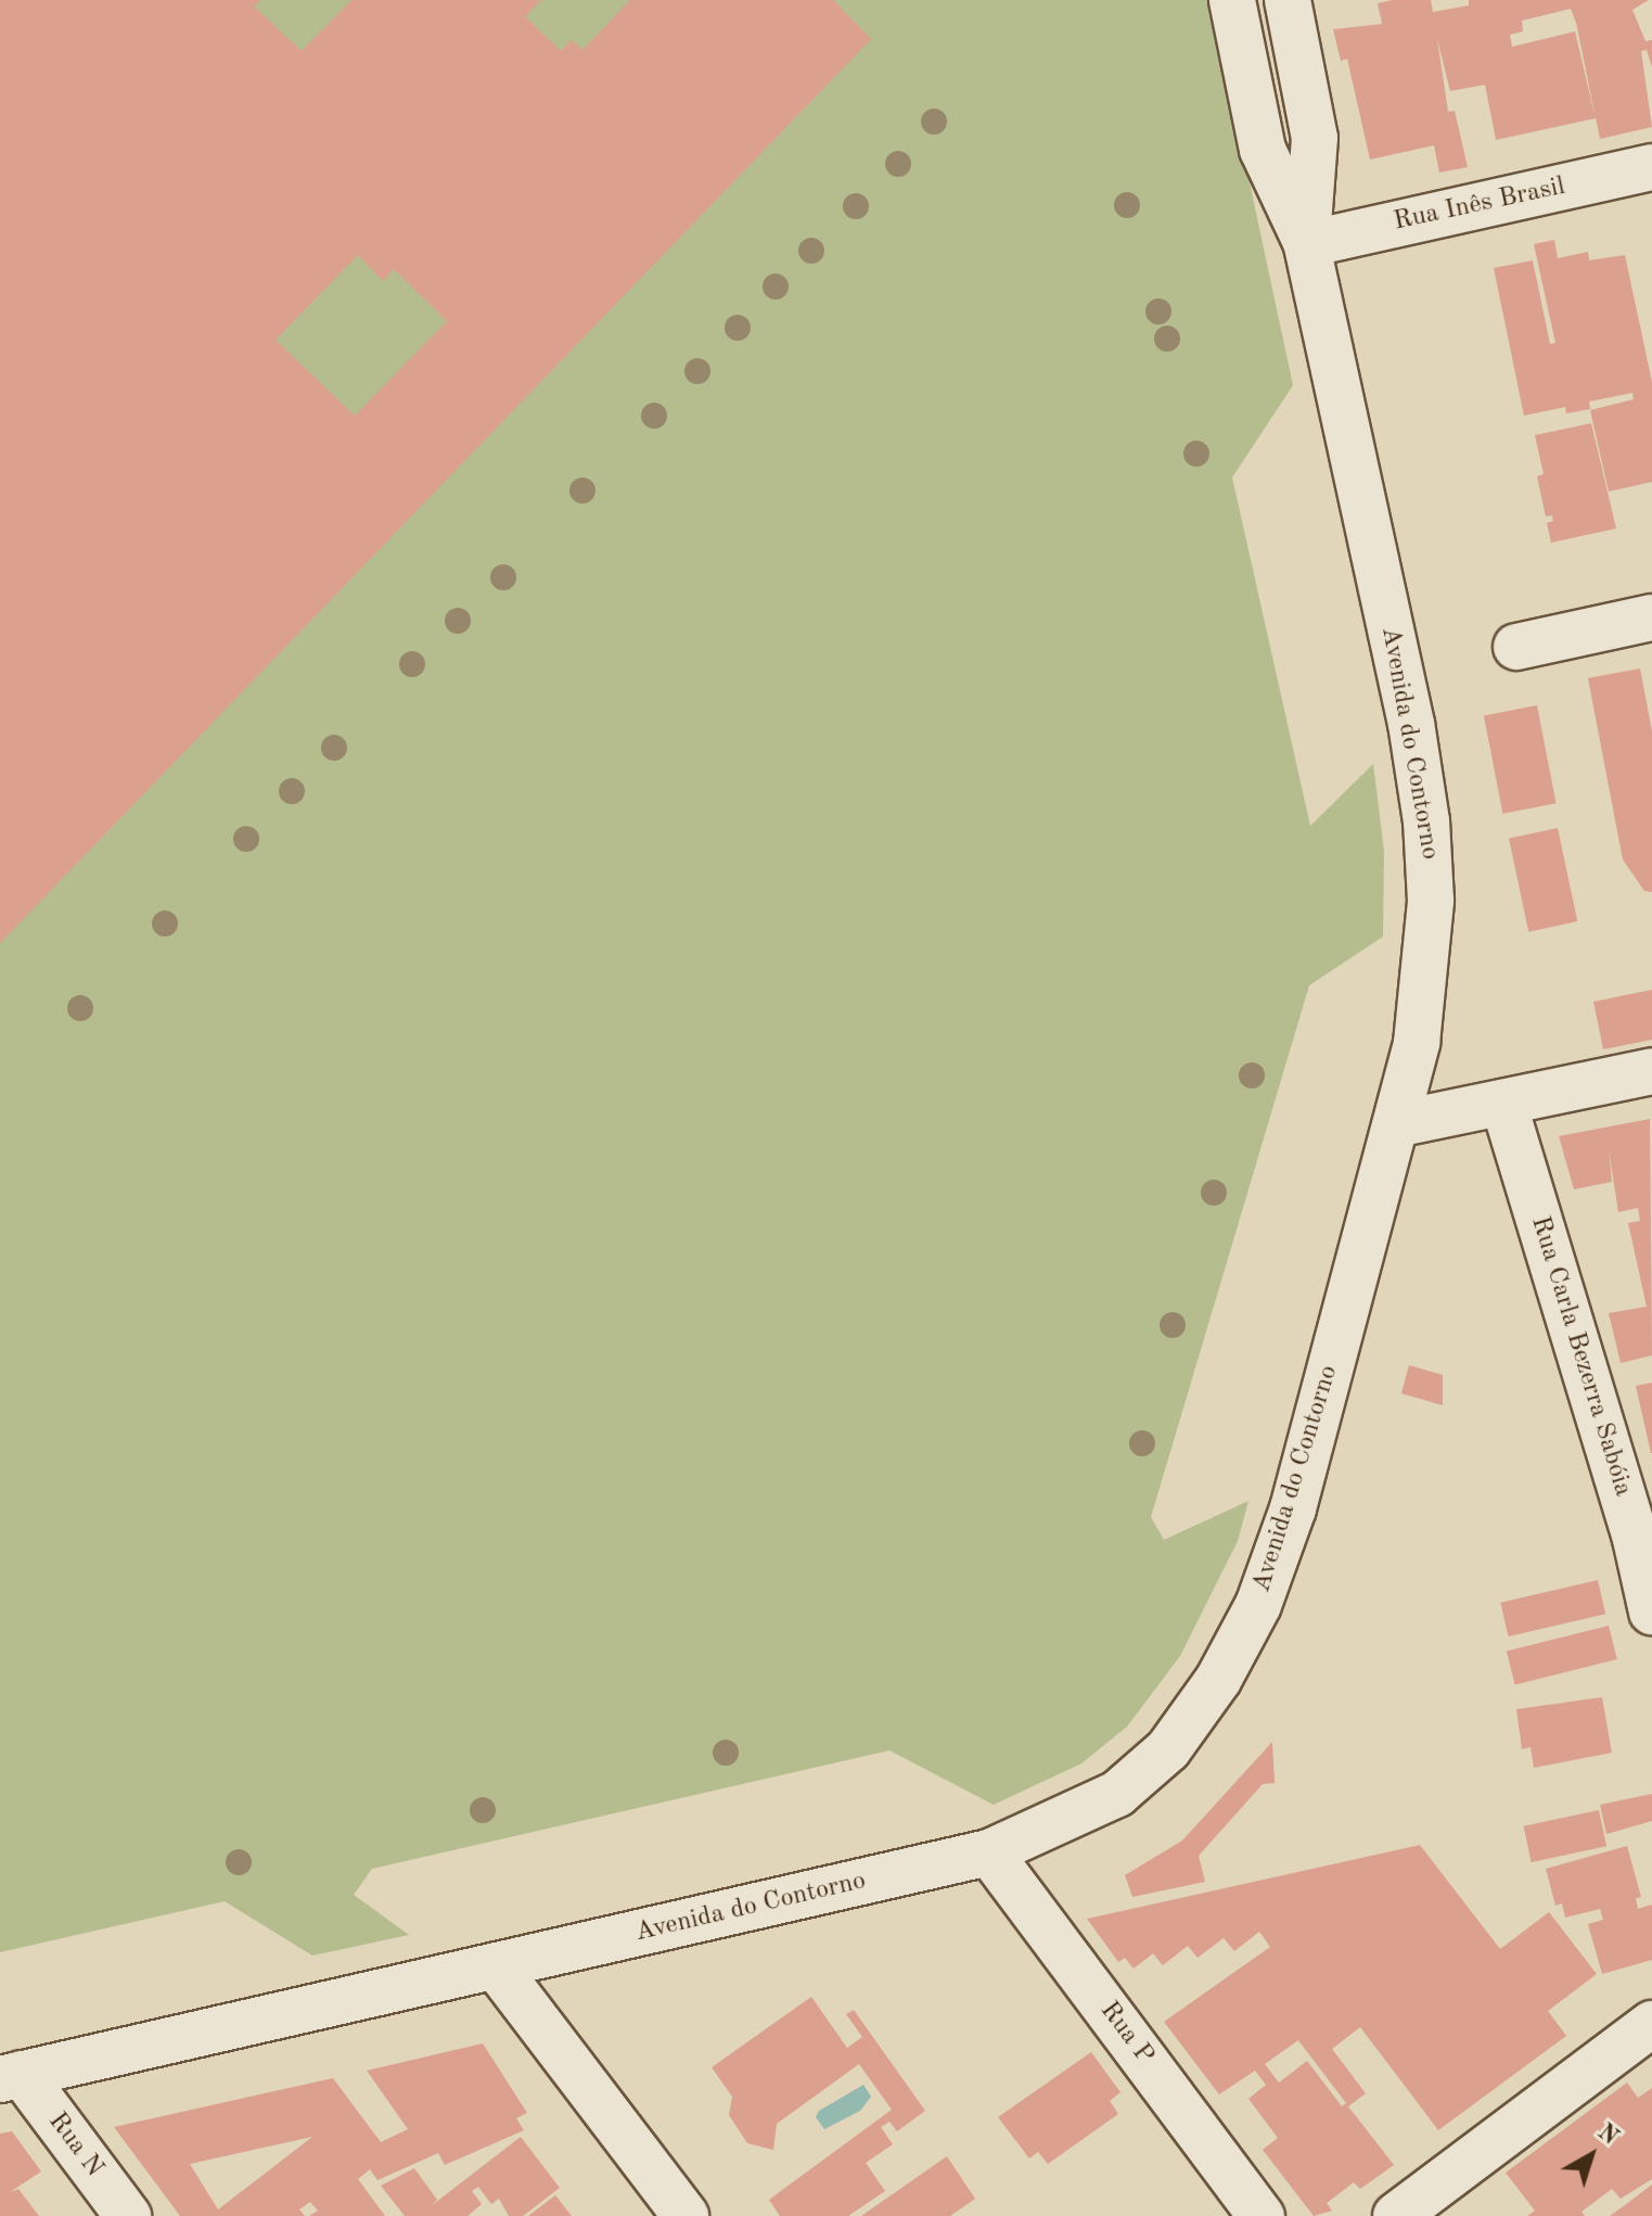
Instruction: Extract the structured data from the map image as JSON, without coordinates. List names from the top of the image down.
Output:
{
  "streets": {
    "street": [
      "Rua Inês Brasil",
      "Avenida do Contorno",
      "Rua Carla Bezerra Sabóia",
      "Rua P",
      "Rua N"
    ]
  },
  "crossings": [
    ["Rua Inês Brasil", "Avenida do Contorno"],
    ["Avenida do Contorno", "Rua P"],
    ["Avenida do Contorno", "Rua N"]
  ],
  "north": "top right"
}
